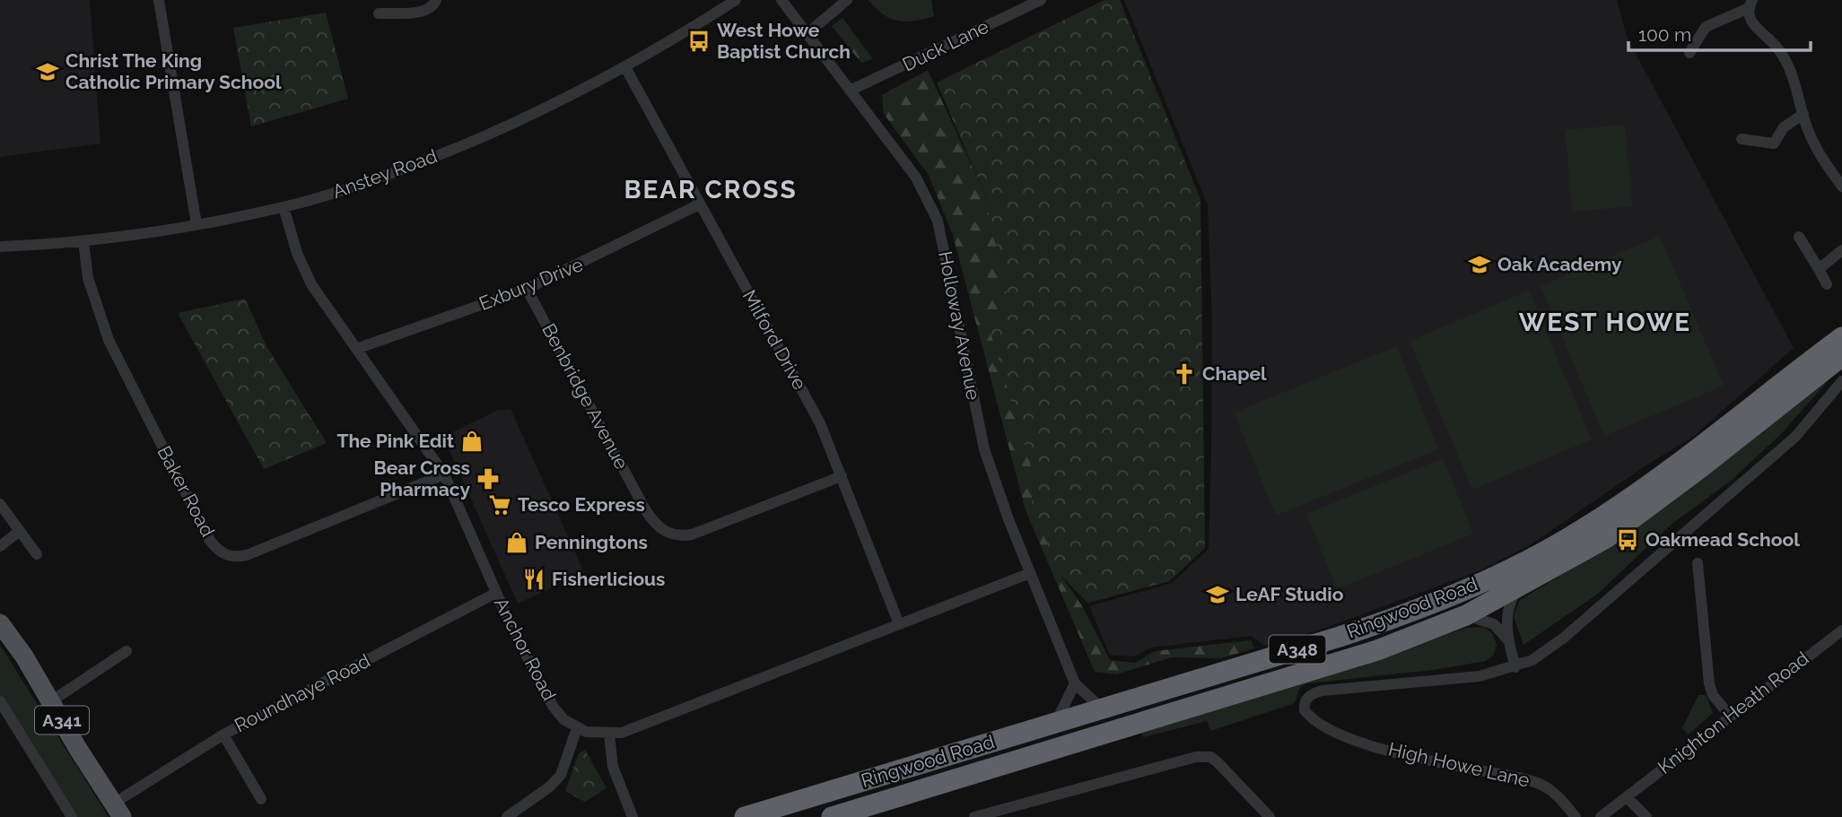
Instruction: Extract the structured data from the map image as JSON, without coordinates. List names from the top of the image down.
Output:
{
  "streets": {
    "highway": ["Ringwood Road", "A348"],
    "main road": ["A341"],
    "street": [
      "Duck Lane",
      "Anstey Road",
      "Exbury Drive",
      "Holloway Avenue",
      "Milford Drive",
      "Benbridge Avenue",
      "Baker Road",
      "Anchor Road",
      "Roundhaye Road",
      "Knighton Heath Road",
      "High Howe Lane"
    ]
  },
  "crossings": [
    ["Duck Lane", "Holloway Avenue"],
    ["Anstey Road", "Milford Drive"],
    ["Anstey Road", "Baker Road"],
    ["Anstey Road", "Anchor Road"],
    ["Exbury Drive", "Milford Drive"],
    ["Exbury Drive", "Benbridge Avenue"],
    ["Exbury Drive", "Anchor Road"],
    ["Holloway Avenue", "Ringwood Road"],
    ["Milford Drive", "Benbridge Avenue"],
    ["Baker Road", "Anchor Road"],
    ["Anchor Road", "Roundhaye Road"],
    ["Roundhaye Road", "A341"]
  ],
  "districts": ["BEAR CROSS", "WEST HOWE"],
  "places": {
    "bus stop": ["West Howe Baptist Church", "Oakmead School"],
    "school or university": ["Christ The King Catholic Primary School", "Oak Academy", "LeAF Studio"],
    "church": ["Chapel"],
    "shop": ["The Pink Edit", "Penningtons"],
    "pharmacy": ["Bear Cross Pharmacy"],
    "supermarket": ["Tesco Express"],
    "restaurant": ["Fisherlicious"]
  },
  "scale_bar": "100 m"
}
